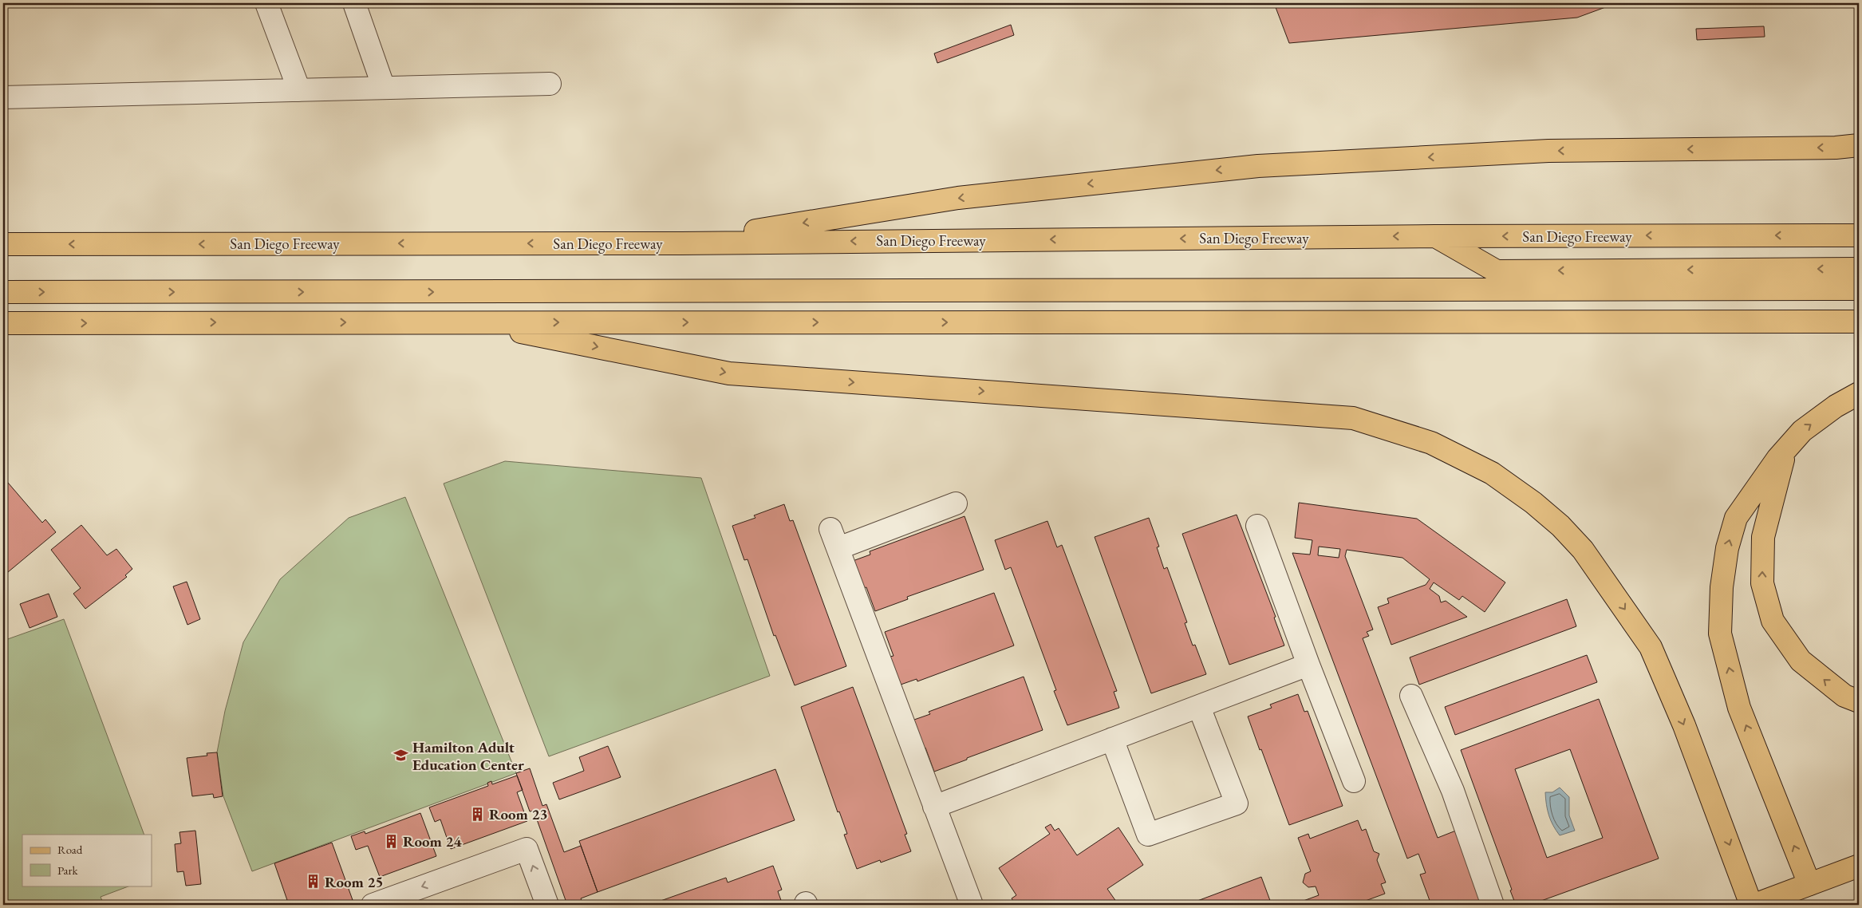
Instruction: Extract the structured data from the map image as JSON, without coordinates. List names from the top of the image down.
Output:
{
  "streets": {
    "main road": ["San Diego Freeway"]
  },
  "places": {
    "school or university": ["Hamilton Adult Education Center"],
    "building": ["Room 23", "Room 24", "Room 25"]
  },
  "legend": ["Road", "Park"]
}
